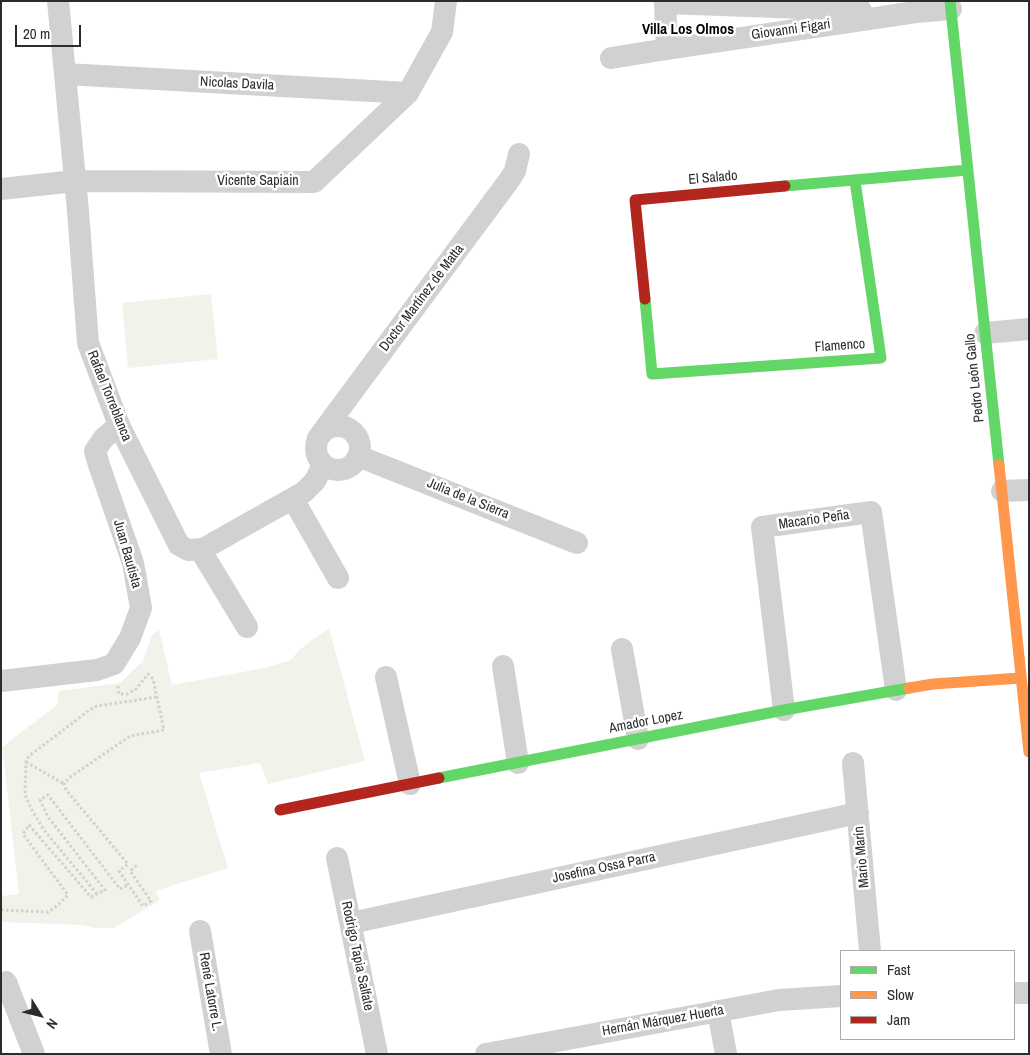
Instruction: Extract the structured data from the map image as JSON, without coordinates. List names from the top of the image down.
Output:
{
  "streets": {
    "street": [
      "Giovanni Figari",
      "Nicolas Davila",
      "El Salado",
      "Vicente Sapiain",
      "Doctor Martínez de Matta",
      "Flamenco",
      "Pedro León Gallo",
      "Rafael Torreblanca",
      "Julia de la Sierra",
      "Macario Peña",
      "Juan Bautista",
      "Amador Lopez",
      "Mario Marín",
      "Josefina Ossa Parra",
      "Rodrigo Tapia Salfate",
      "René Latorre L.",
      "Hernán Márquez Huerta"
    ]
  },
  "crossings": [
    ["Giovanni Figari", "Pedro León Gallo"],
    ["Nicolas Davila", "Vicente Sapiain"],
    ["Nicolas Davila", "Rafael Torreblanca"],
    ["El Salado", "Flamenco"],
    ["El Salado", "Pedro León Gallo"],
    ["Vicente Sapiain", "Rafael Torreblanca"],
    ["Doctor Martínez de Matta", "Julia de la Sierra"],
    ["Pedro León Gallo", "Amador Lopez"],
    ["Rafael Torreblanca", "Juan Bautista"],
    ["Macario Peña", "Amador Lopez"],
    ["Mario Marín", "Josefina Ossa Parra"],
    ["Josefina Ossa Parra", "Rodrigo Tapia Salfate"]
  ],
  "districts": ["Villa Los Olmos"],
  "legend": ["Fast", "Slow", "Jam"],
  "scale_bar": "20 m",
  "north": "bottom right"
}
